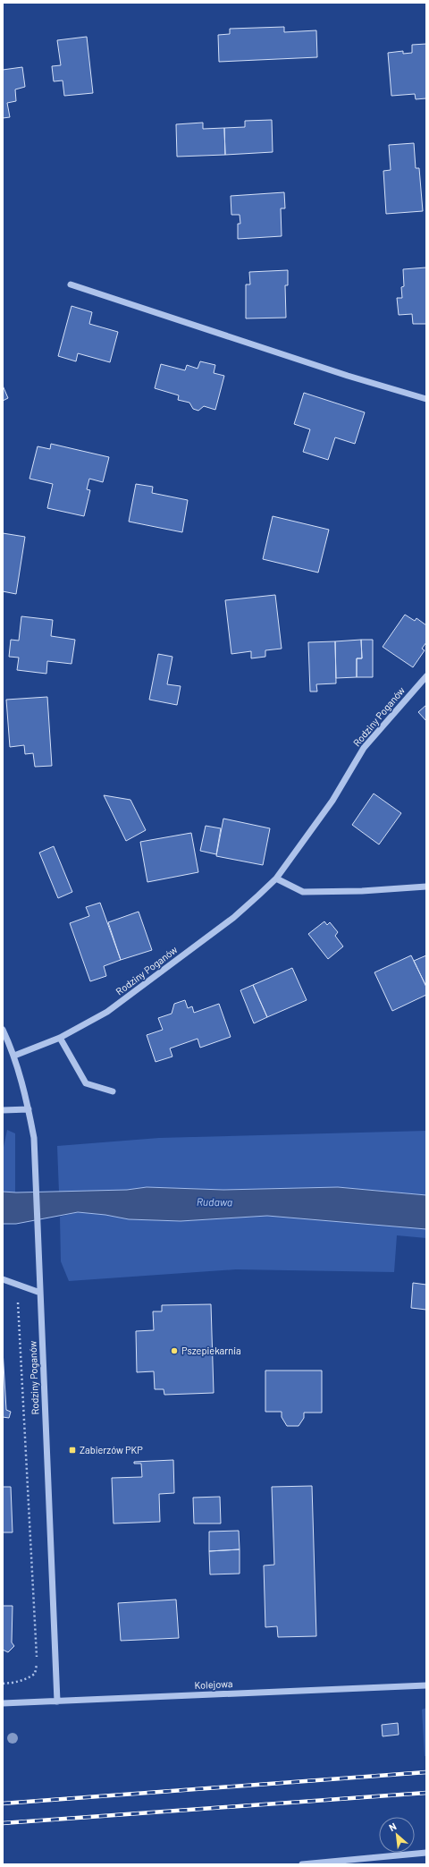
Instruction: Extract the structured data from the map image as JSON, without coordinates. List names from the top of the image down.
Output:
{
  "streets": {
    "street": ["Rodziny Poganów", "Kolejowa"]
  },
  "crossings": [
    ["Rodziny Poganów", "Kolejowa"]
  ],
  "water": ["Rudawa"],
  "places": {
    "other": ["Pszepiekarnia"],
    "transit": ["Zabierzów PKP"]
  },
  "north": "top left"
}
